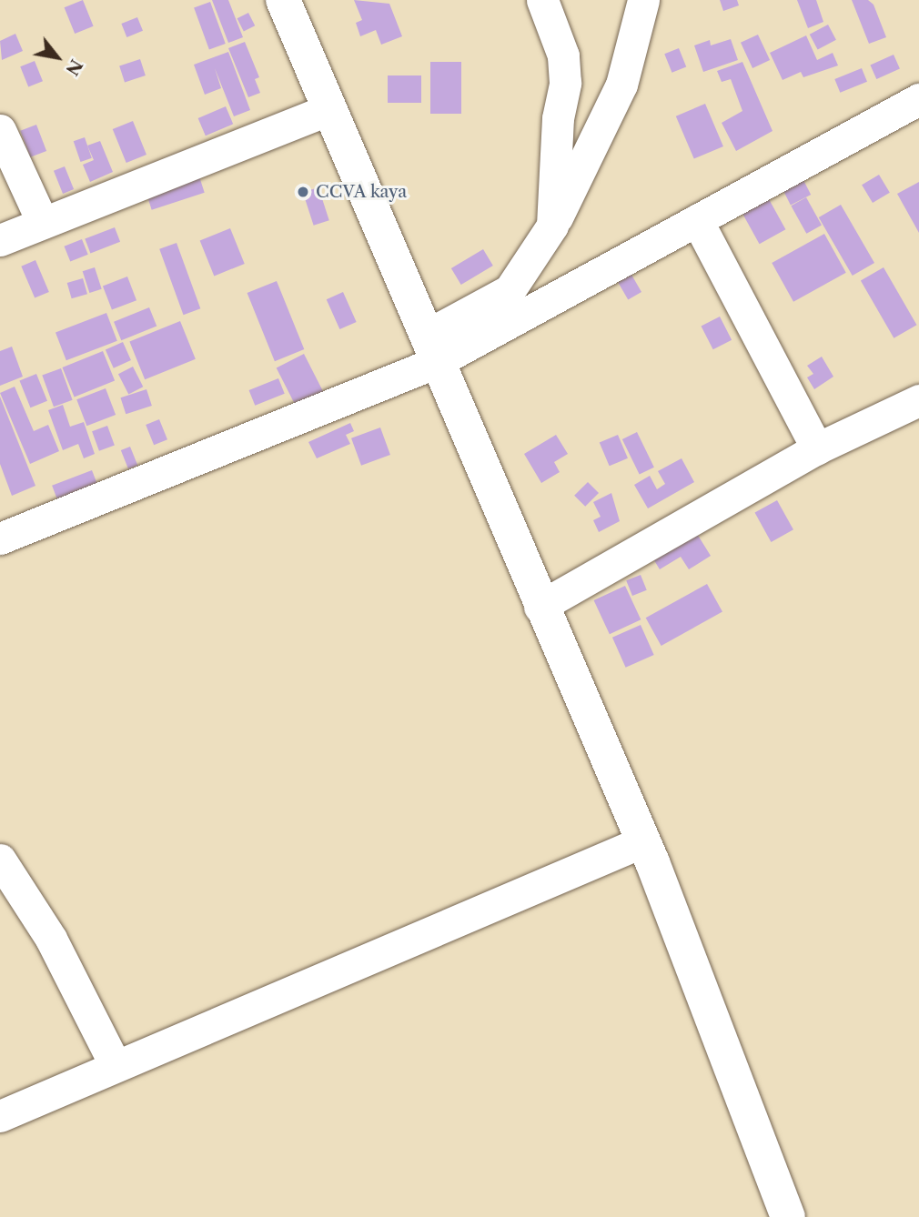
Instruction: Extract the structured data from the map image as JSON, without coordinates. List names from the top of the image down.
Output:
{
  "places": ["CCVA kaya"],
  "north": "bottom right"
}
